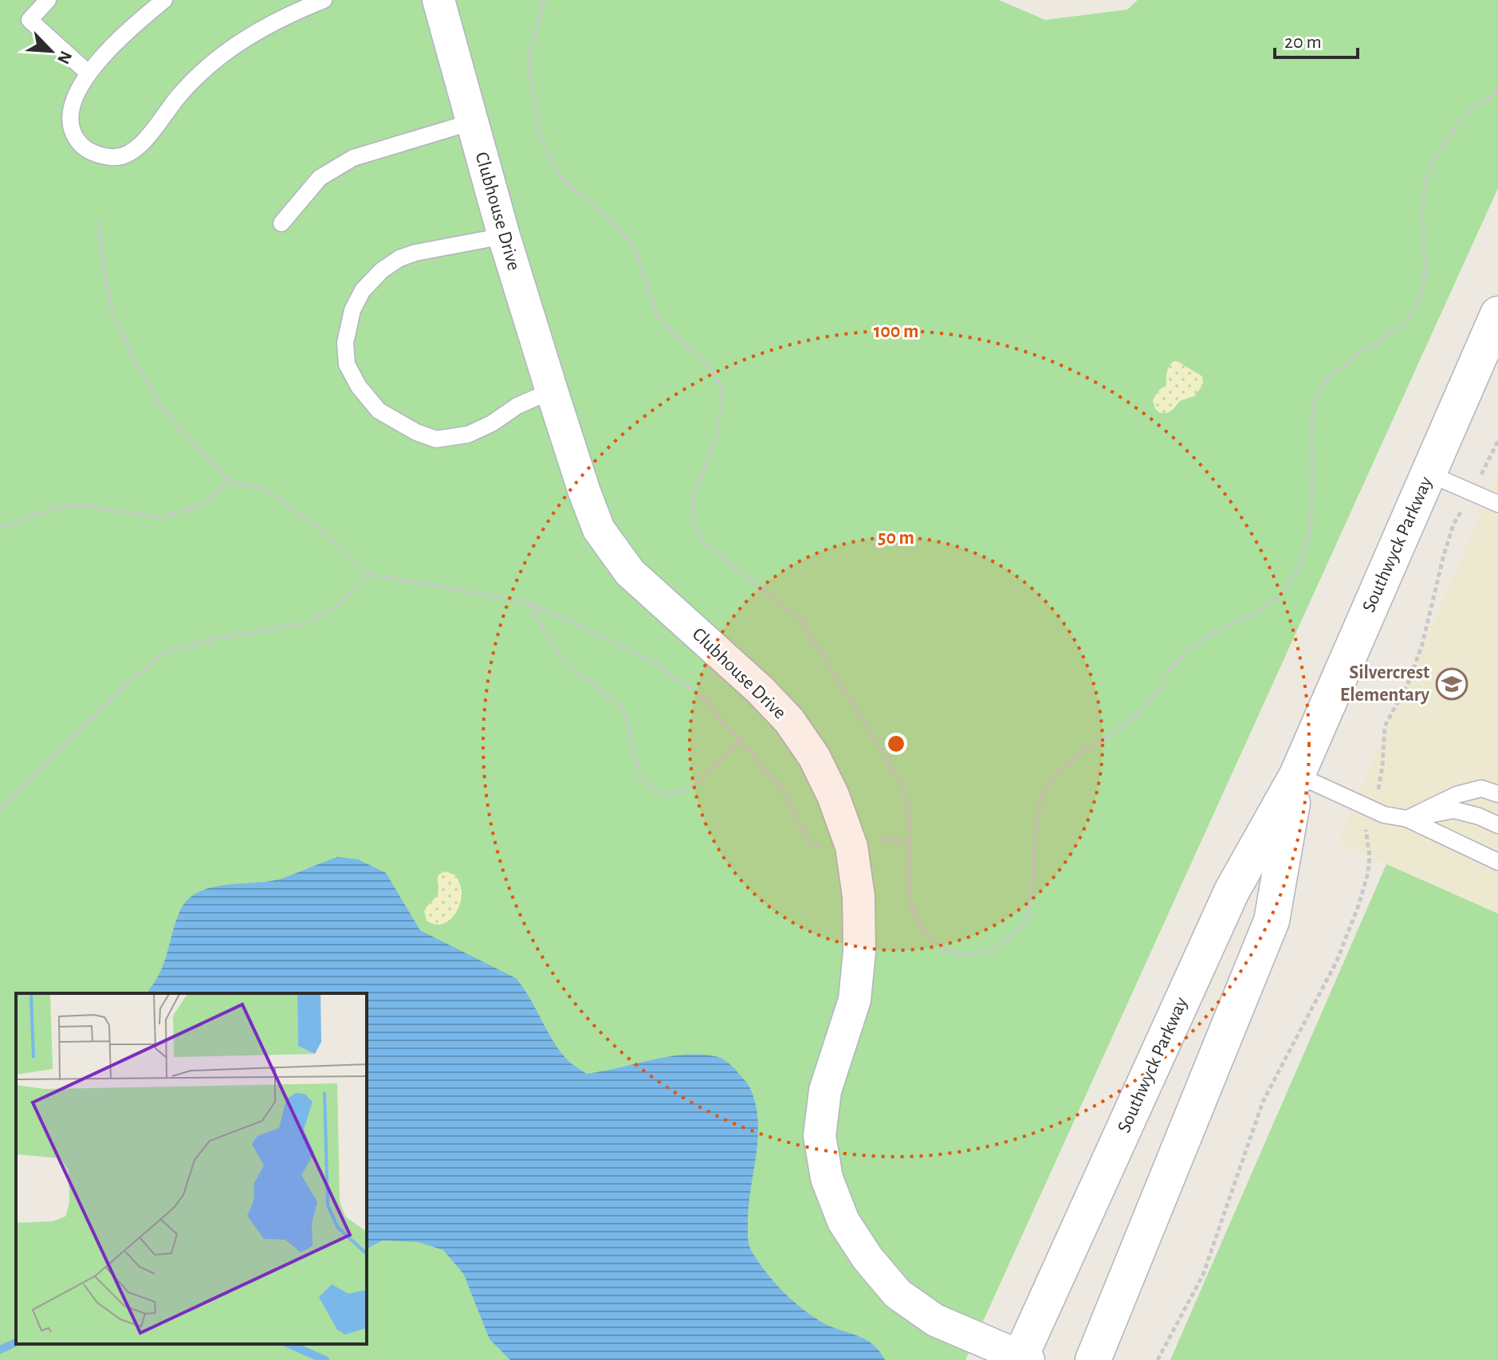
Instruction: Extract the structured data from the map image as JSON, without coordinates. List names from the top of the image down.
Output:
{
  "streets": {
    "street": ["Clubhouse Drive", "Southwyck Parkway"]
  },
  "crossings": [
    ["Clubhouse Drive", "Southwyck Parkway"]
  ],
  "places": {
    "school or university": ["Silvercrest Elementary"]
  },
  "scale_bar": "20 m",
  "north": "bottom right",
  "rings": ["100 m", "50 m"]
}
